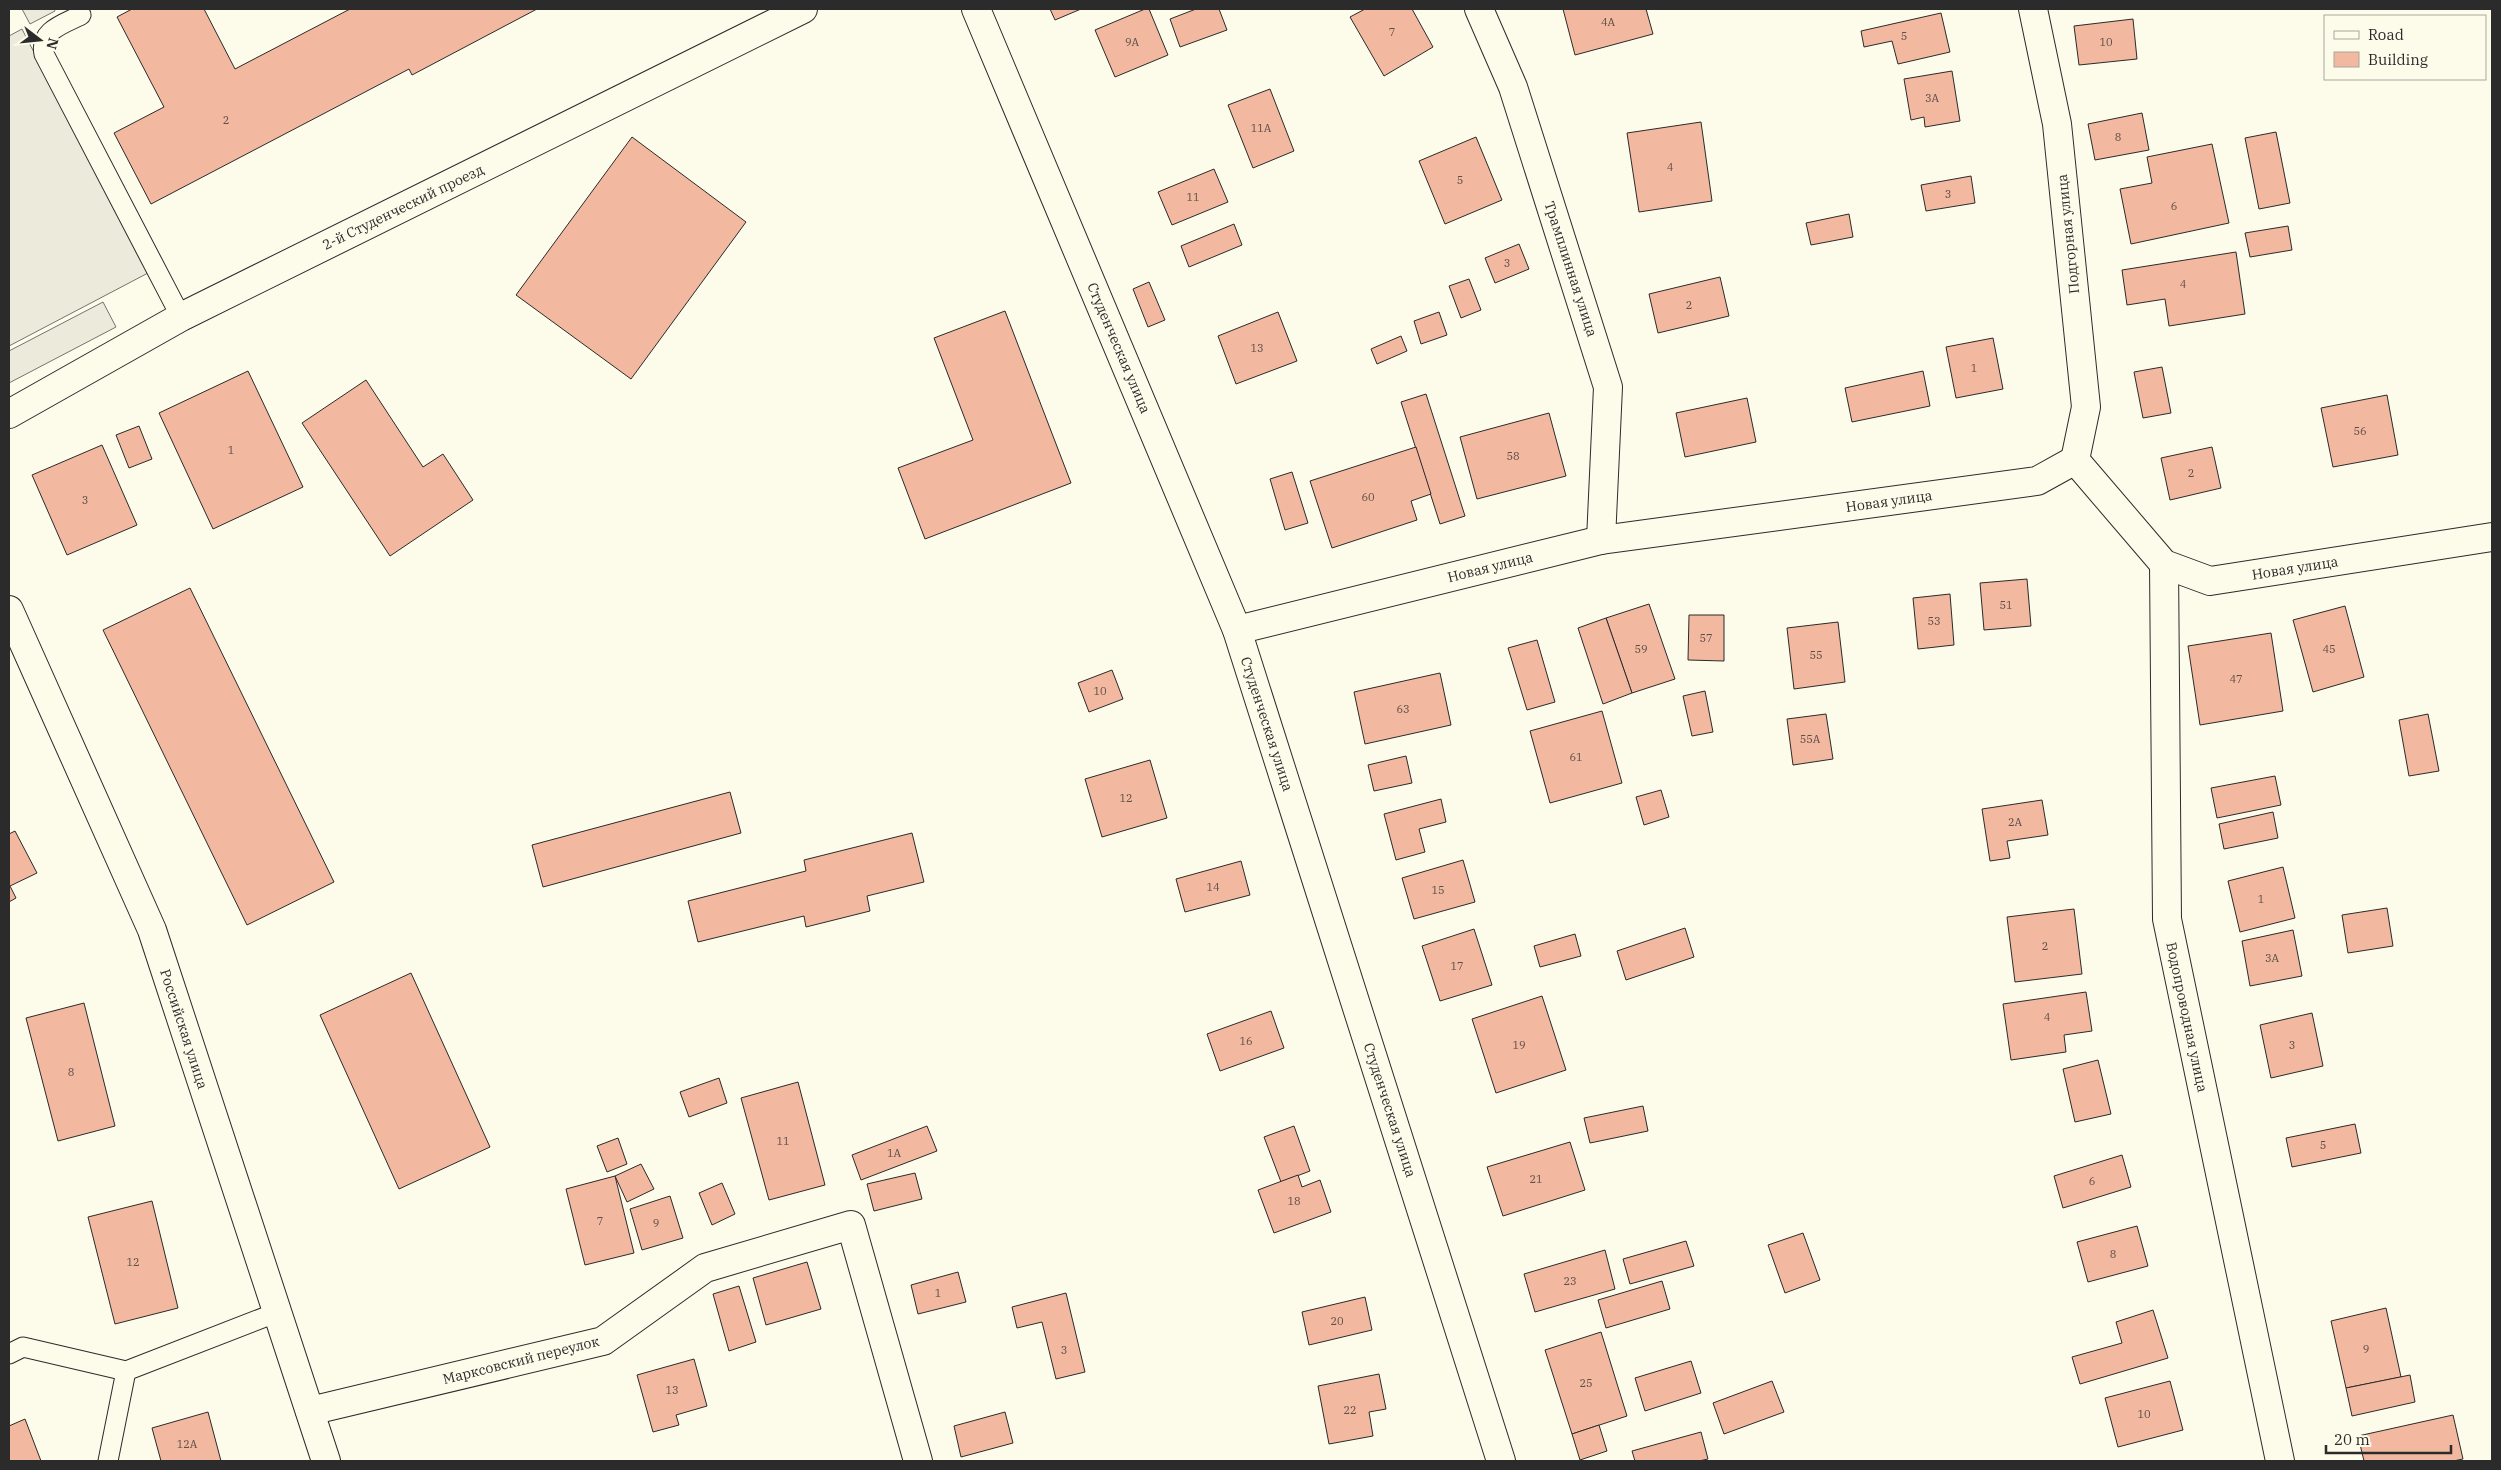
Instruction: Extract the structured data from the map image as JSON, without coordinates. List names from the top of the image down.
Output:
{
  "streets": {
    "street": [
      "2-й Студенческий проезд",
      "Подгорная улица",
      "Трамплинная улица",
      "Студенческая улица",
      "Новая улица",
      "Водопроводная улица",
      "Российская улица",
      "Марксовский переулок"
    ]
  },
  "crossings": [
    ["Подгорная улица", "Новая улица"],
    ["Трамплинная улица", "Новая улица"],
    ["Студенческая улица", "Новая улица"],
    ["Новая улица", "Водопроводная улица"],
    ["Российская улица", "Марксовский переулок"]
  ],
  "house_numbers": [
    "4А",
    "7",
    "5",
    "9А",
    "10",
    "3А",
    "2",
    "11А",
    "8",
    "4",
    "5",
    "3",
    "11",
    "6",
    "3",
    "4",
    "2",
    "13",
    "1",
    "56",
    "1",
    "58",
    "2",
    "60",
    "3",
    "51",
    "53",
    "57",
    "59",
    "45",
    "55",
    "47",
    "10",
    "63",
    "55А",
    "61",
    "12",
    "2А",
    "14",
    "15",
    "1",
    "2",
    "3А",
    "17",
    "4",
    "16",
    "19",
    "3",
    "8",
    "11",
    "5",
    "1А",
    "21",
    "6",
    "18",
    "7",
    "9",
    "8",
    "12",
    "23",
    "1",
    "20",
    "9",
    "3",
    "25",
    "13",
    "22",
    "10",
    "12А"
  ],
  "legend": ["Road", "Building"],
  "scale_bar": "20 m",
  "north": "right"
}
